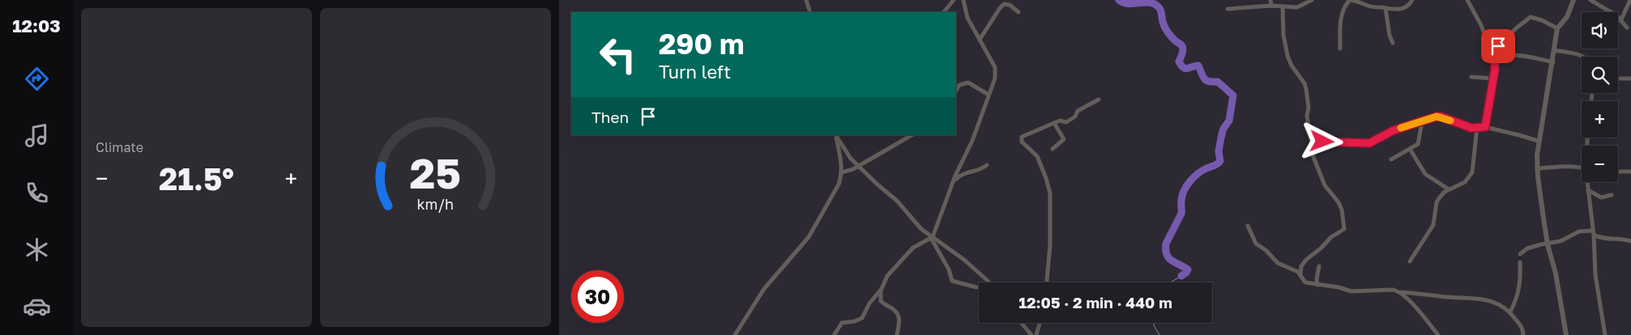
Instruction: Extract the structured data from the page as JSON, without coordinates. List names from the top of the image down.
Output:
{
  "page": {
    "tabs": "12:03",
    "tile": "Climate",
    "map_buttons": ["+", "−"],
    "turn": ["290 m", "Turn left"],
    "then": "Then",
    "heat": ["−", "21.5°", "+"],
    "limit": "30",
    "trip": "12:05 · 2 min · 440 m",
    "gauge": ["25", "km/h"]
  }
}
